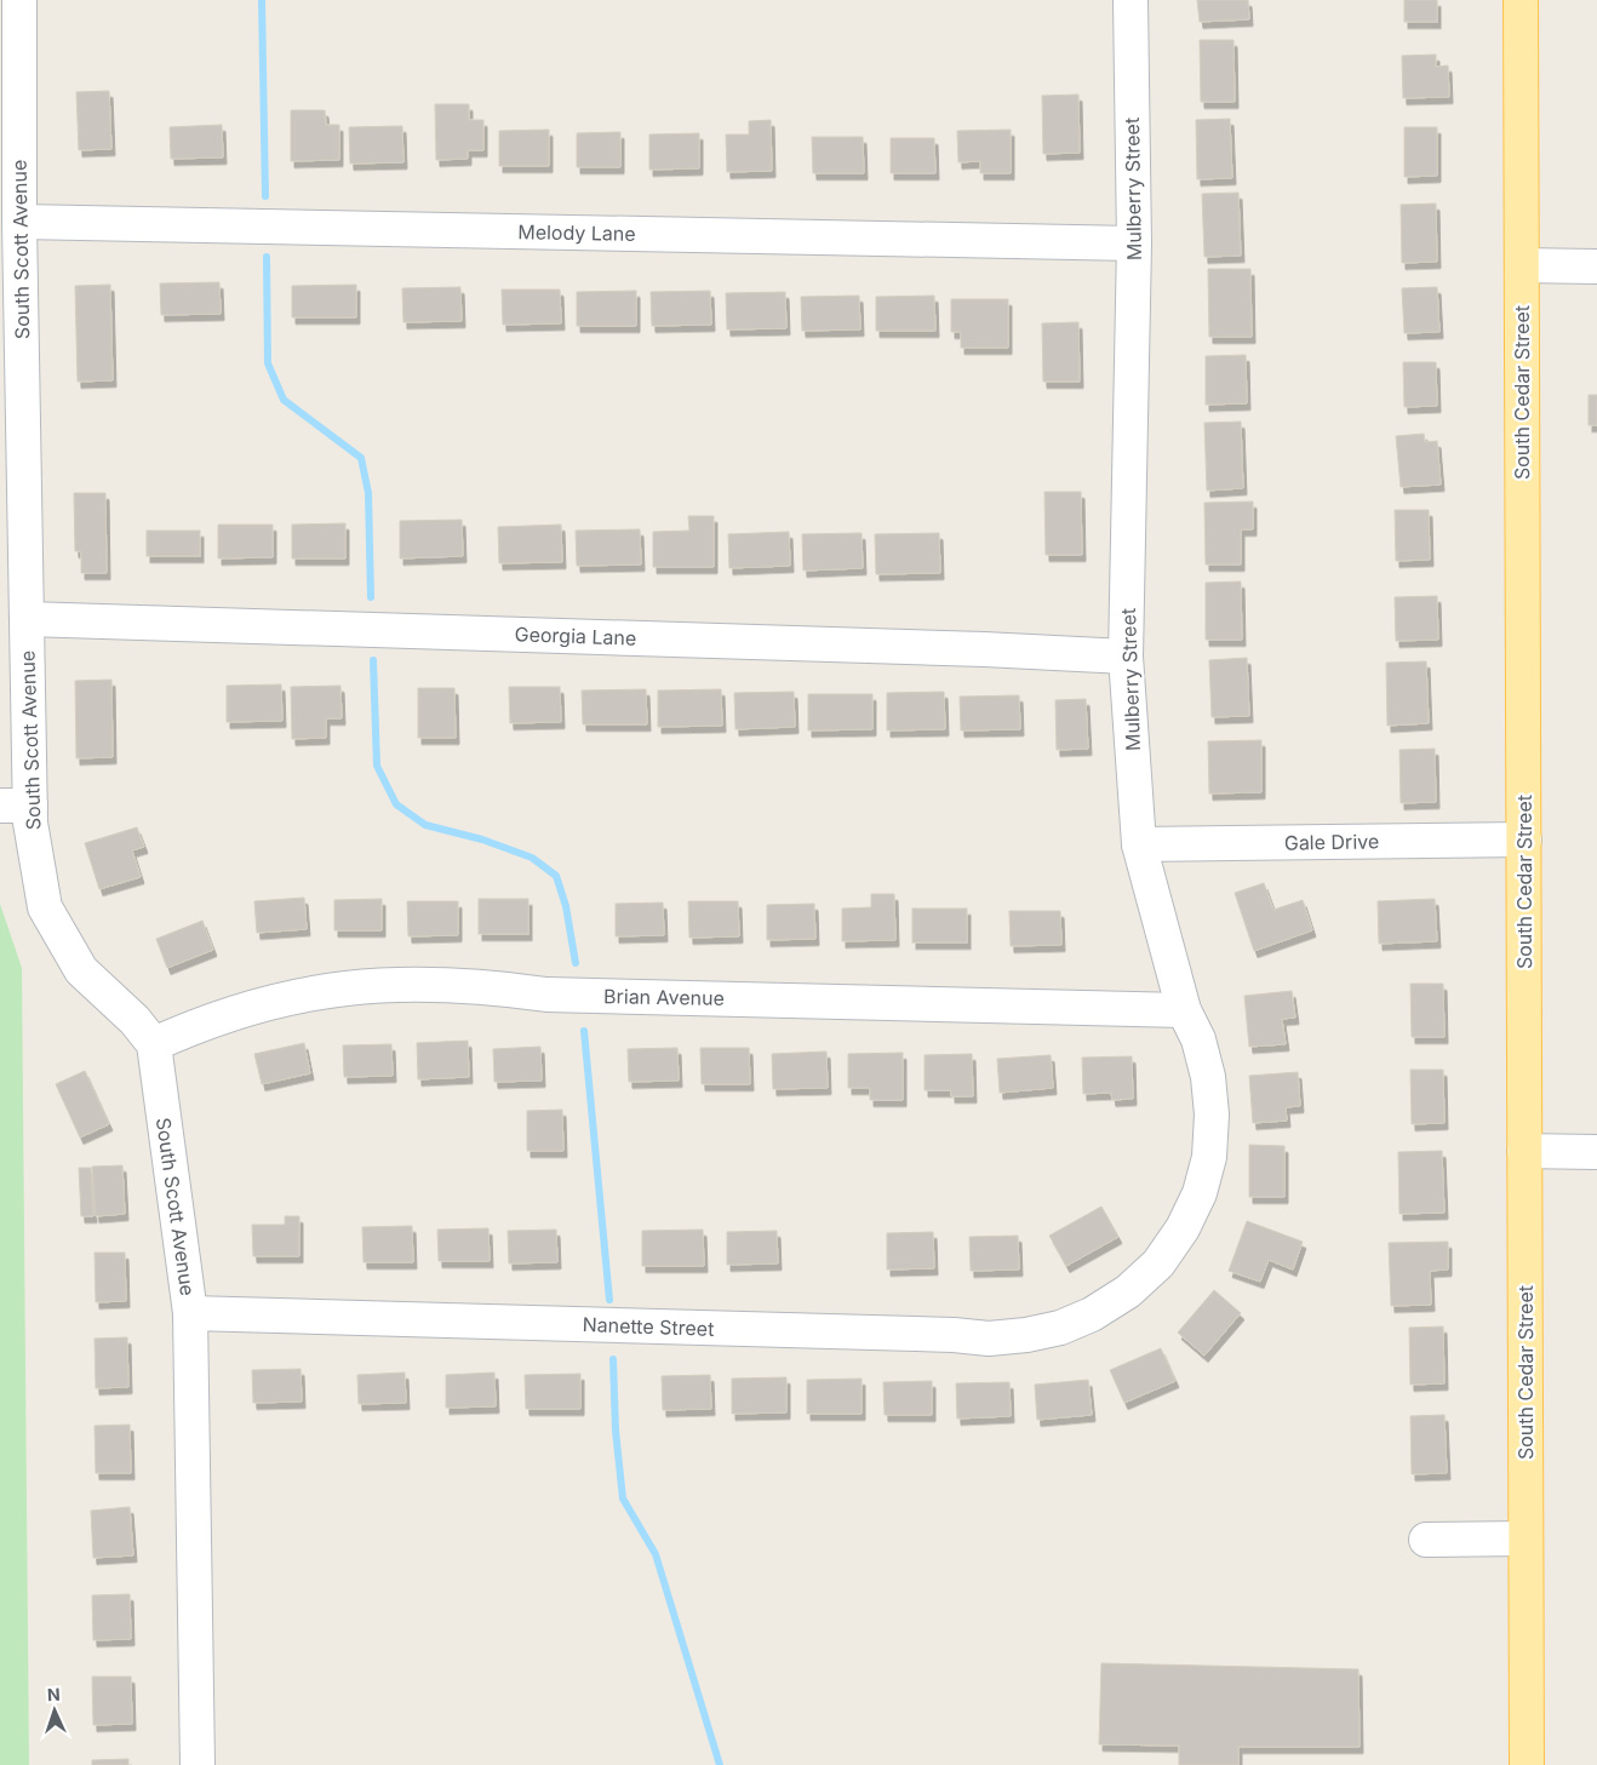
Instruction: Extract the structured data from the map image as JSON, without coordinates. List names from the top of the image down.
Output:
{
  "streets": {
    "main road": ["South Cedar Street"],
    "street": [
      "Mulberry Street",
      "Melody Lane",
      "South Scott Avenue",
      "Georgia Lane",
      "Gale Drive",
      "Brian Avenue",
      "Nanette Street"
    ]
  },
  "crossings": [
    ["Mulberry Street", "Melody Lane"],
    ["Mulberry Street", "Georgia Lane"],
    ["Mulberry Street", "Gale Drive"],
    ["Mulberry Street", "Brian Avenue"],
    ["Mulberry Street", "Nanette Street"],
    ["Melody Lane", "South Scott Avenue"],
    ["South Scott Avenue", "Georgia Lane"],
    ["South Scott Avenue", "Brian Avenue"],
    ["South Scott Avenue", "Nanette Street"],
    ["South Cedar Street", "Gale Drive"]
  ],
  "north": "top"
}
